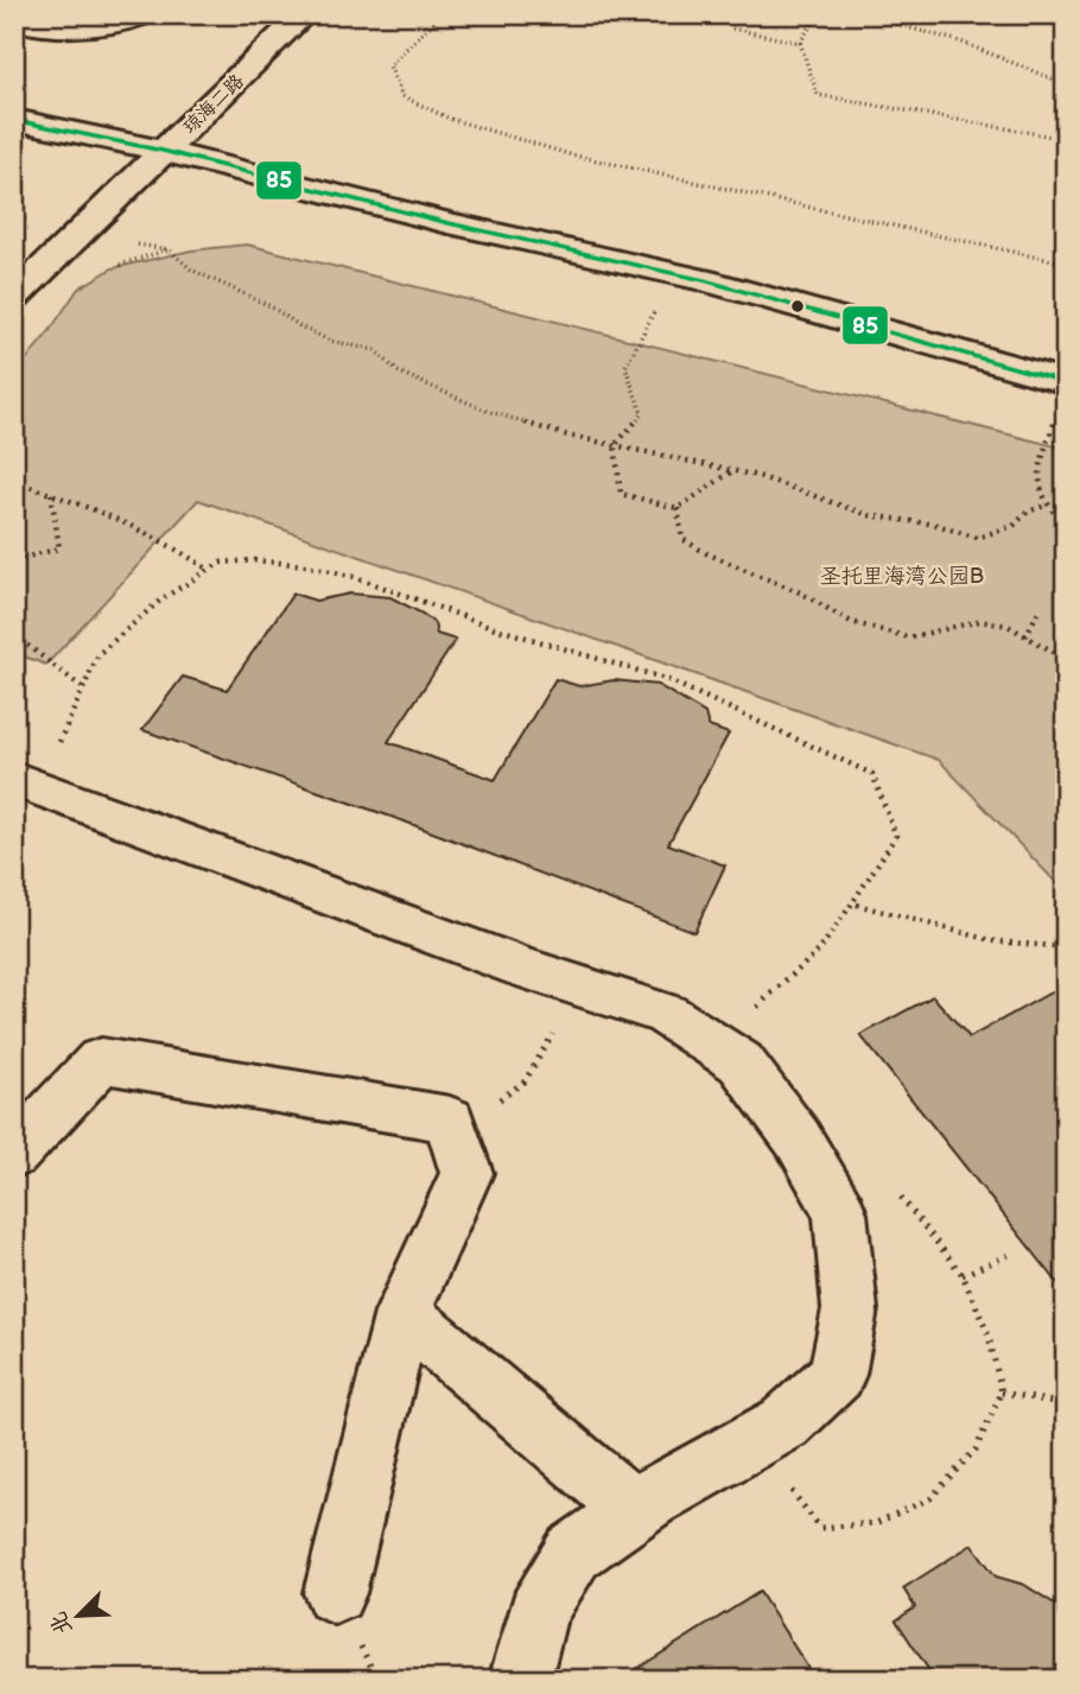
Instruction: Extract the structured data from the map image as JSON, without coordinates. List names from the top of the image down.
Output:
{
  "streets": {
    "street": ["琼海二路"]
  },
  "parks": ["圣托里海湾公园B"],
  "lines": ["transit line 85"],
  "north": "bottom left"
}
